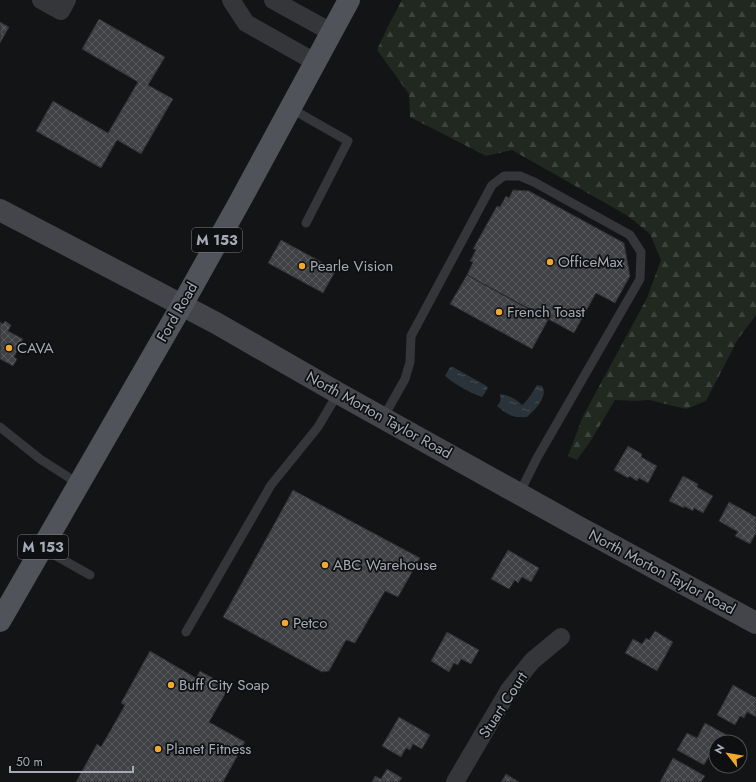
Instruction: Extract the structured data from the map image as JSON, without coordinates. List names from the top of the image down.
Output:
{
  "streets": {
    "main road": ["M 153", "Ford Road"],
    "street": ["North Morton Taylor Road", "Stuart Court"]
  },
  "crossings": [
    ["Ford Road", "North Morton Taylor Road"]
  ],
  "places": [
    "OfficeMax",
    "Pearle Vision",
    "French Toast",
    "CAVA",
    "ABC Warehouse",
    "Petco",
    "Buff City Soap",
    "Planet Fitness"
  ],
  "scale_bar": "50 m",
  "north": "top left"
}
